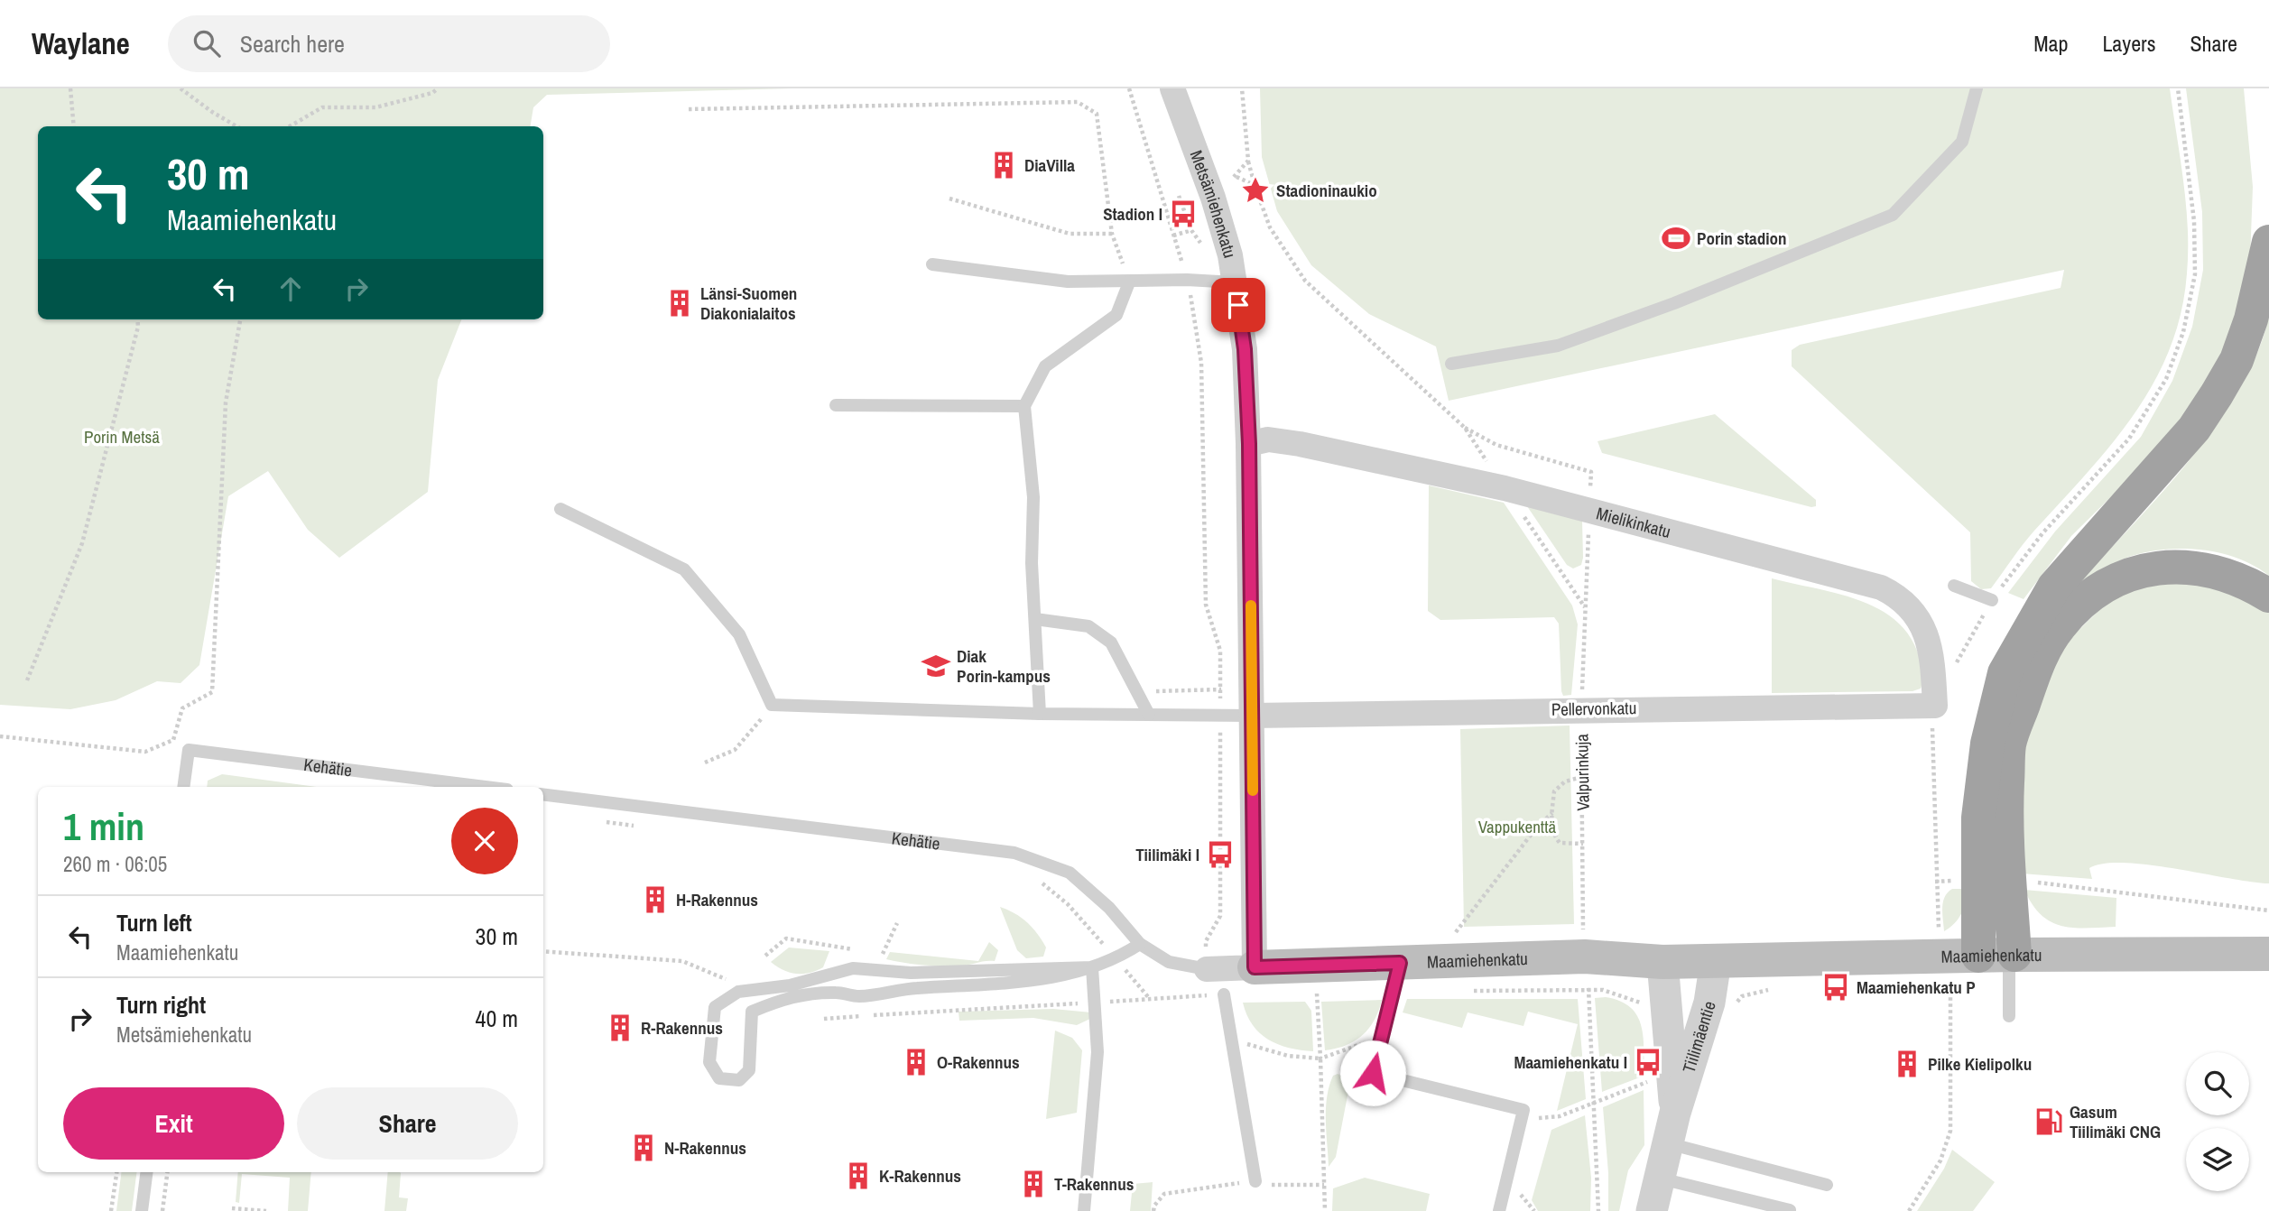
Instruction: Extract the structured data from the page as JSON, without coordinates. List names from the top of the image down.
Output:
{
  "streets": {
    "main road": ["Maamiehenkatu"],
    "street": [
      "Metsämiehenkatu",
      "Mielikinkatu",
      "Pellervonkatu",
      "Kehätie",
      "Tiilimäentie"
    ],
    "path": ["Valpurinkuja"]
  },
  "crossings": [
    ["Metsämiehenkatu", "Mielikinkatu"],
    ["Metsämiehenkatu", "Pellervonkatu"],
    ["Metsämiehenkatu", "Kehätie"],
    ["Metsämiehenkatu", "Maamiehenkatu"],
    ["Mielikinkatu", "Pellervonkatu"],
    ["Mielikinkatu", "Valpurinkuja"],
    ["Pellervonkatu", "Valpurinkuja"],
    ["Kehätie", "Maamiehenkatu"],
    ["Maamiehenkatu", "Tiilimäentie"]
  ],
  "parks": ["Porin Metsä", "Vappukenttä"],
  "places": {
    "building": [
      "DiaVilla",
      "Länsi-Suomen Diakonialaitos",
      "H-Rakennus",
      "R-Rakennus",
      "O-Rakennus",
      "Pilke Kielipolku",
      "N-Rakennus",
      "K-Rakennus",
      "T-Rakennus"
    ],
    "place": ["Stadioninaukio"],
    "bus stop": [
      "Stadion I",
      "Tiilimäki I",
      "Maamiehenkatu P",
      "Maamiehenkatu I"
    ],
    "sports": ["Porin stadion"],
    "school or university": ["Diak Porin-kampus"],
    "fuel station": ["Gasum Tiilimäki CNG"]
  },
  "page": {
    "header": "Waylane",
    "search": "Search here",
    "nav": ["Map", "Layers", "Share"],
    "turn": ["30 m", "Maamiehenkatu"],
    "heading": ["1 min", "260 m · 06:05"],
    "list": [
      {
        "name": "Turn left",
        "note": "Maamiehenkatu",
        "value": "30 m"
      },
      {
        "name": "Turn right",
        "note": "Metsämiehenkatu",
        "value": "40 m"
      }
    ],
    "buttons": ["Exit", "Share"]
  }
}
